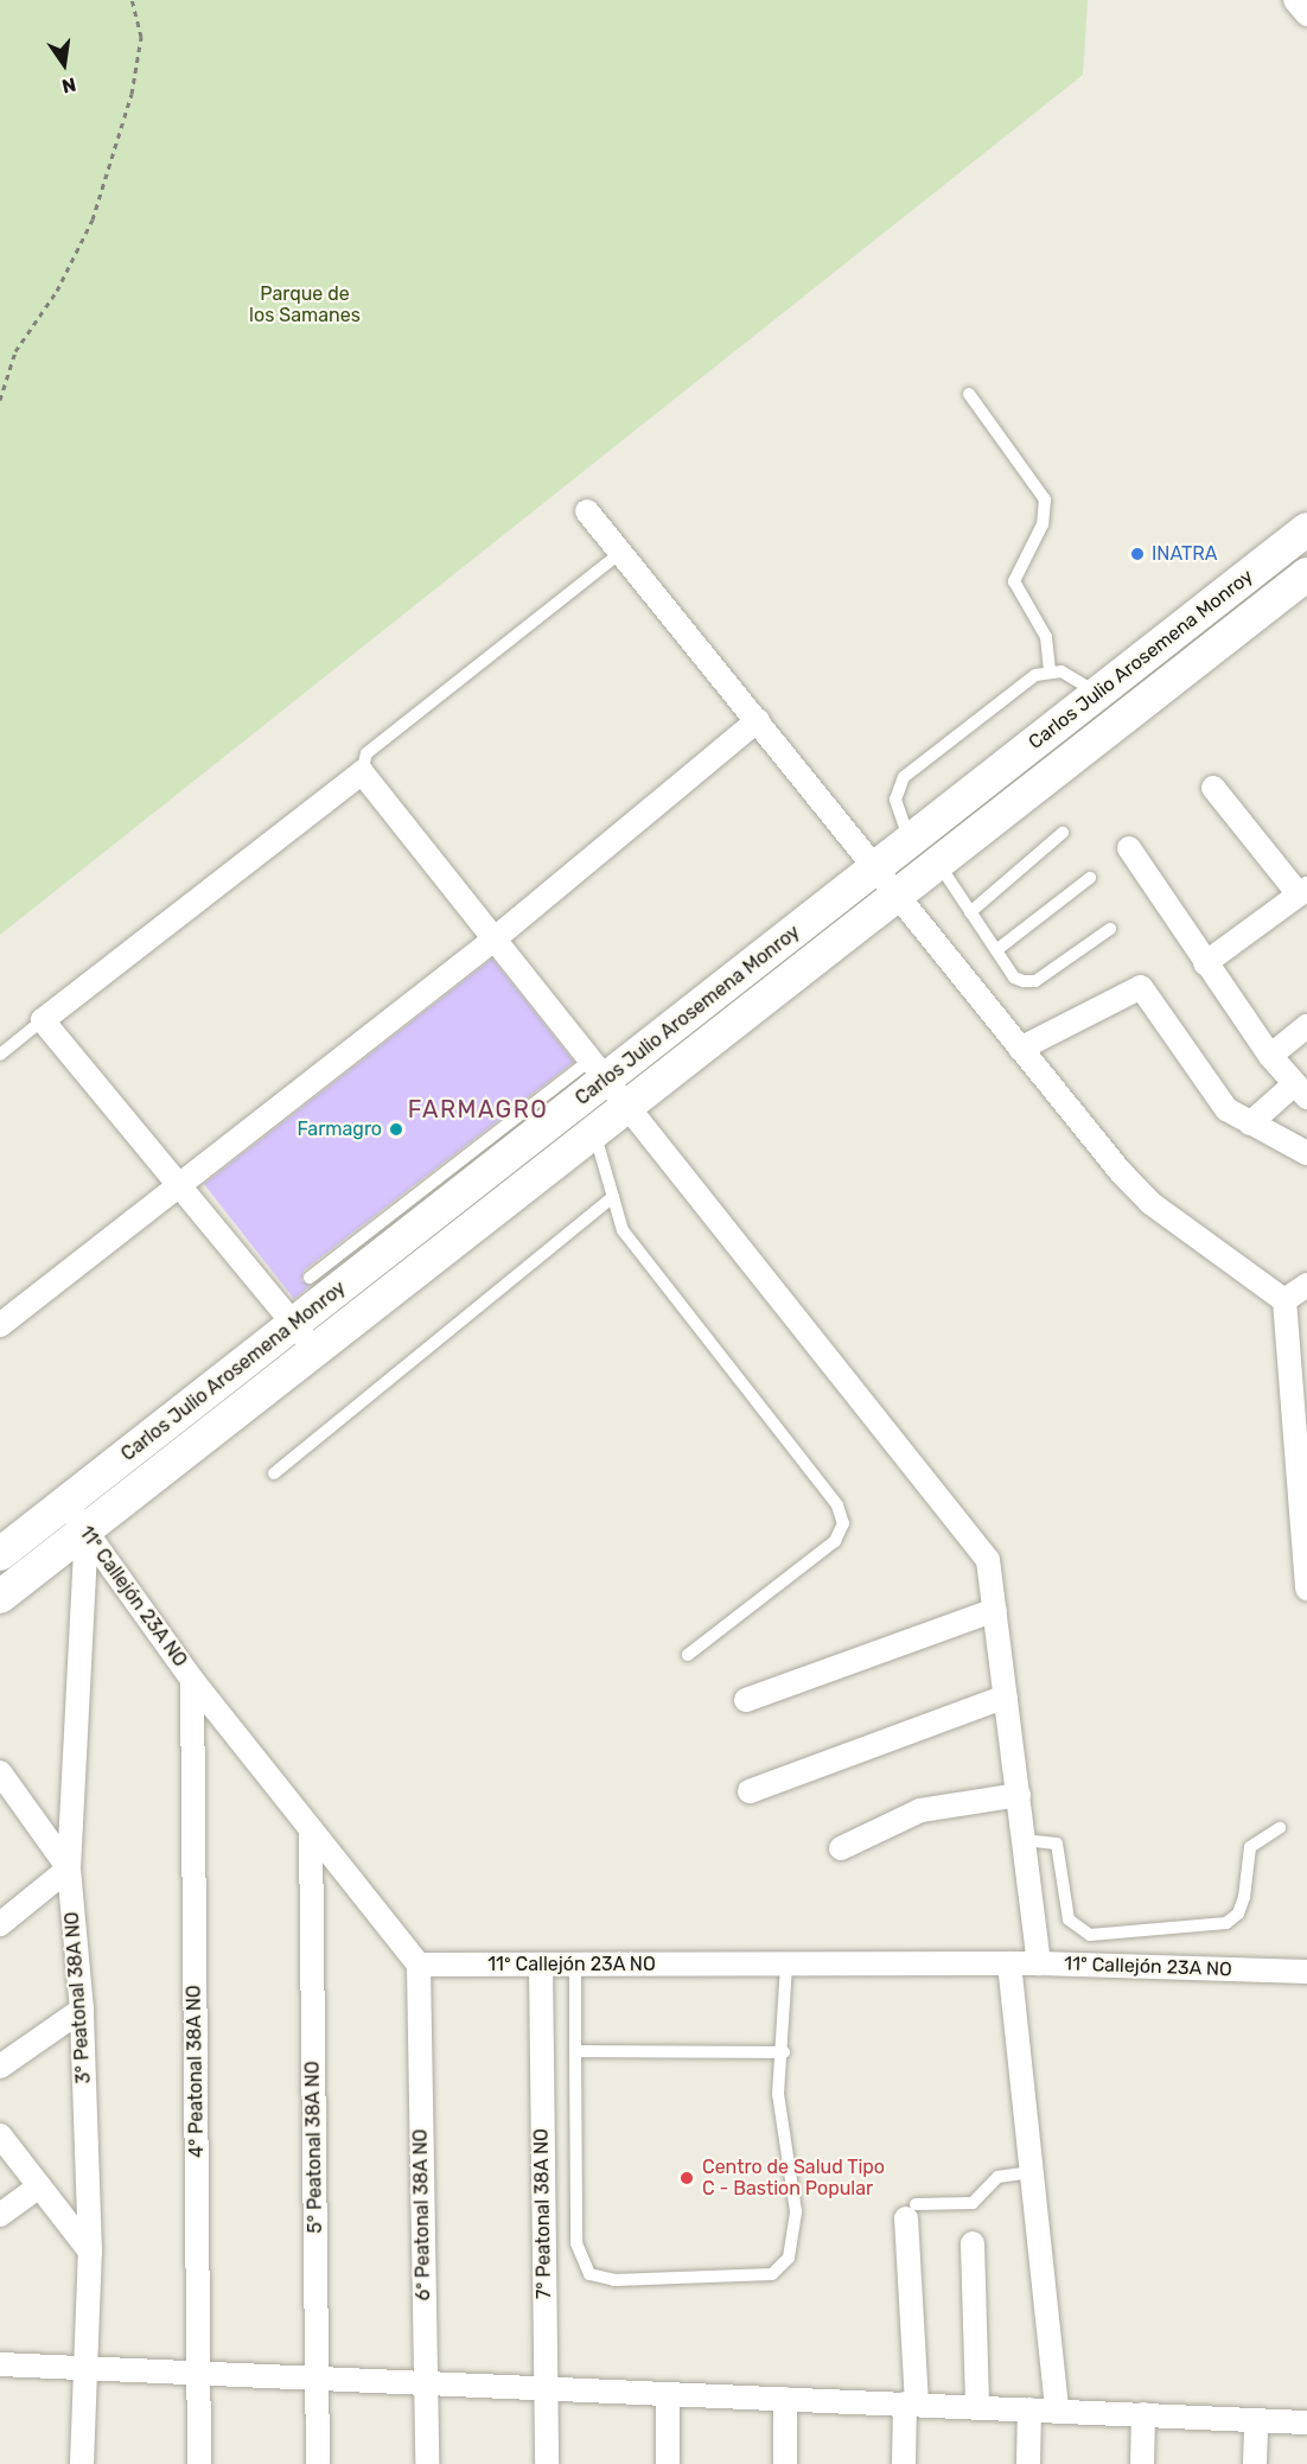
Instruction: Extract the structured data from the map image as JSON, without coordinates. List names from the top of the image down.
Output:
{
  "streets": {
    "main road": ["Carlos Julio Arosemena Monroy"],
    "street": [
      "11º Callejón 23A NO",
      "3° Peatonal 38A NO",
      "4° Peatonal 38A NO",
      "5° Peatonal 38A NO",
      "7° Peatonal 38A NO",
      "6º Peatonal 38A NO"
    ]
  },
  "crossings": [
    ["Carlos Julio Arosemena Monroy", "11º Callejón 23A NO"],
    ["Carlos Julio Arosemena Monroy", "3° Peatonal 38A NO"],
    ["11º Callejón 23A NO", "3° Peatonal 38A NO"],
    ["11º Callejón 23A NO", "4° Peatonal 38A NO"],
    ["11º Callejón 23A NO", "5° Peatonal 38A NO"],
    ["11º Callejón 23A NO", "7° Peatonal 38A NO"],
    ["11º Callejón 23A NO", "6º Peatonal 38A NO"]
  ],
  "districts": ["FARMAGRO"],
  "parks": ["Parque de los Samanes"],
  "places": ["INATRA", "Farmagro", "Centro de Salud Tipo C - Bastion Popular"],
  "north": "bottom"
}
